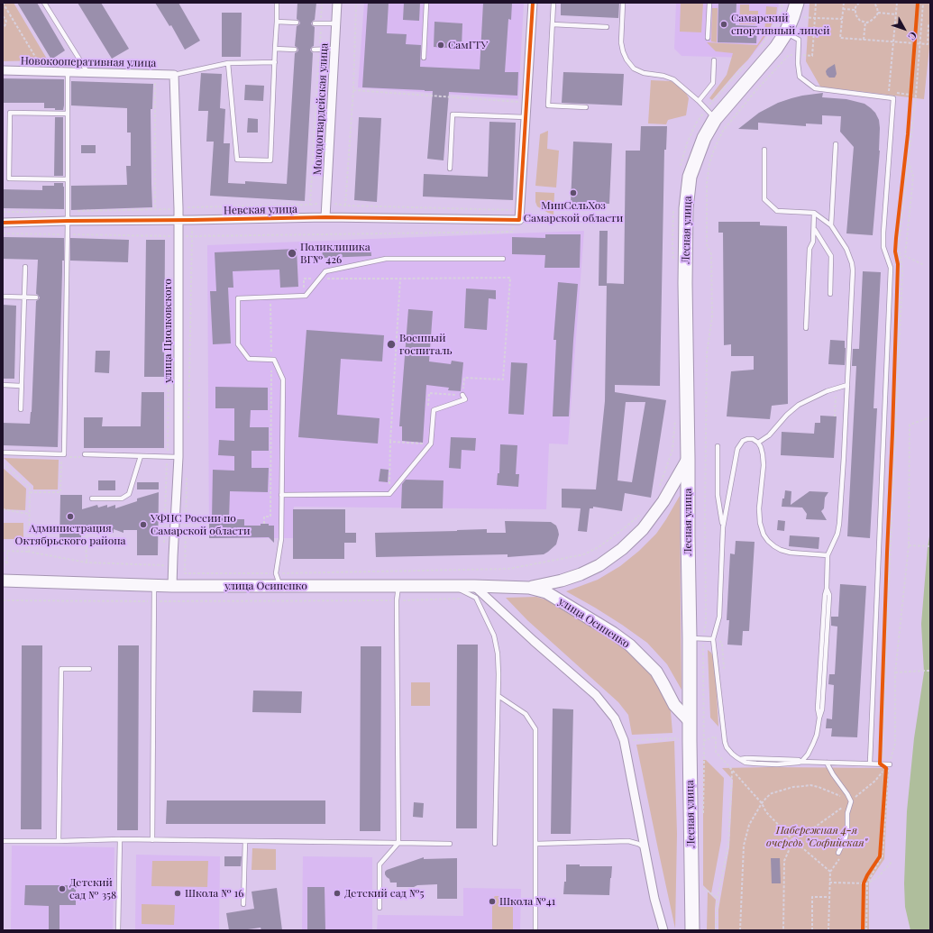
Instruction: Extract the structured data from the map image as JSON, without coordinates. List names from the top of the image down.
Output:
{
  "streets": {
    "main road": ["Лесная улица", "улица Осипенко"],
    "street": [
      "Новокооперативная улица",
      "Молодогвардейская улица",
      "Невская улица",
      "улица Циолковского"
    ]
  },
  "crossings": [
    ["Новокооперативная улица", "улица Циолковского"],
    ["Молодогвардейская улица", "Невская улица"],
    ["Невская улица", "улица Циолковского"],
    ["Лесная улица", "улица Осипенко"],
    ["улица Циолковского", "улица Осипенко"]
  ],
  "parks": ["Набережная 4-я очередь \"Софийская\""],
  "places": [
    "Самарский спортивный лицей",
    "СамГТУ",
    "МинСельХоз Самарской области",
    "Поликлиника ВГ№ 426",
    "Военный госпиталь",
    "Администрация Октябрьского района",
    "УФНС России по Самарской области",
    "Детский сад № 358",
    "Школа № 16",
    "Детский сад №5",
    "Школа №41"
  ],
  "north": "bottom right"
}
